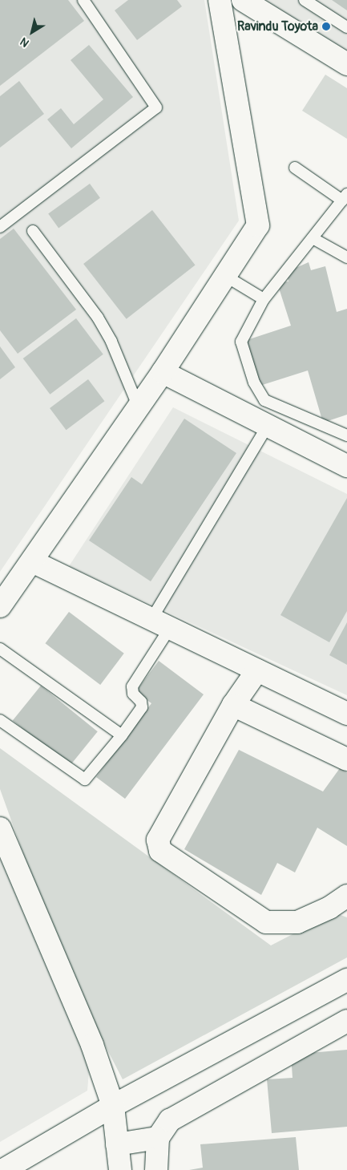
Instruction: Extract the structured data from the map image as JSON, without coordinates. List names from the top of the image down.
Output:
{
  "places": ["Ravindu Toyota"],
  "north": "bottom left"
}
